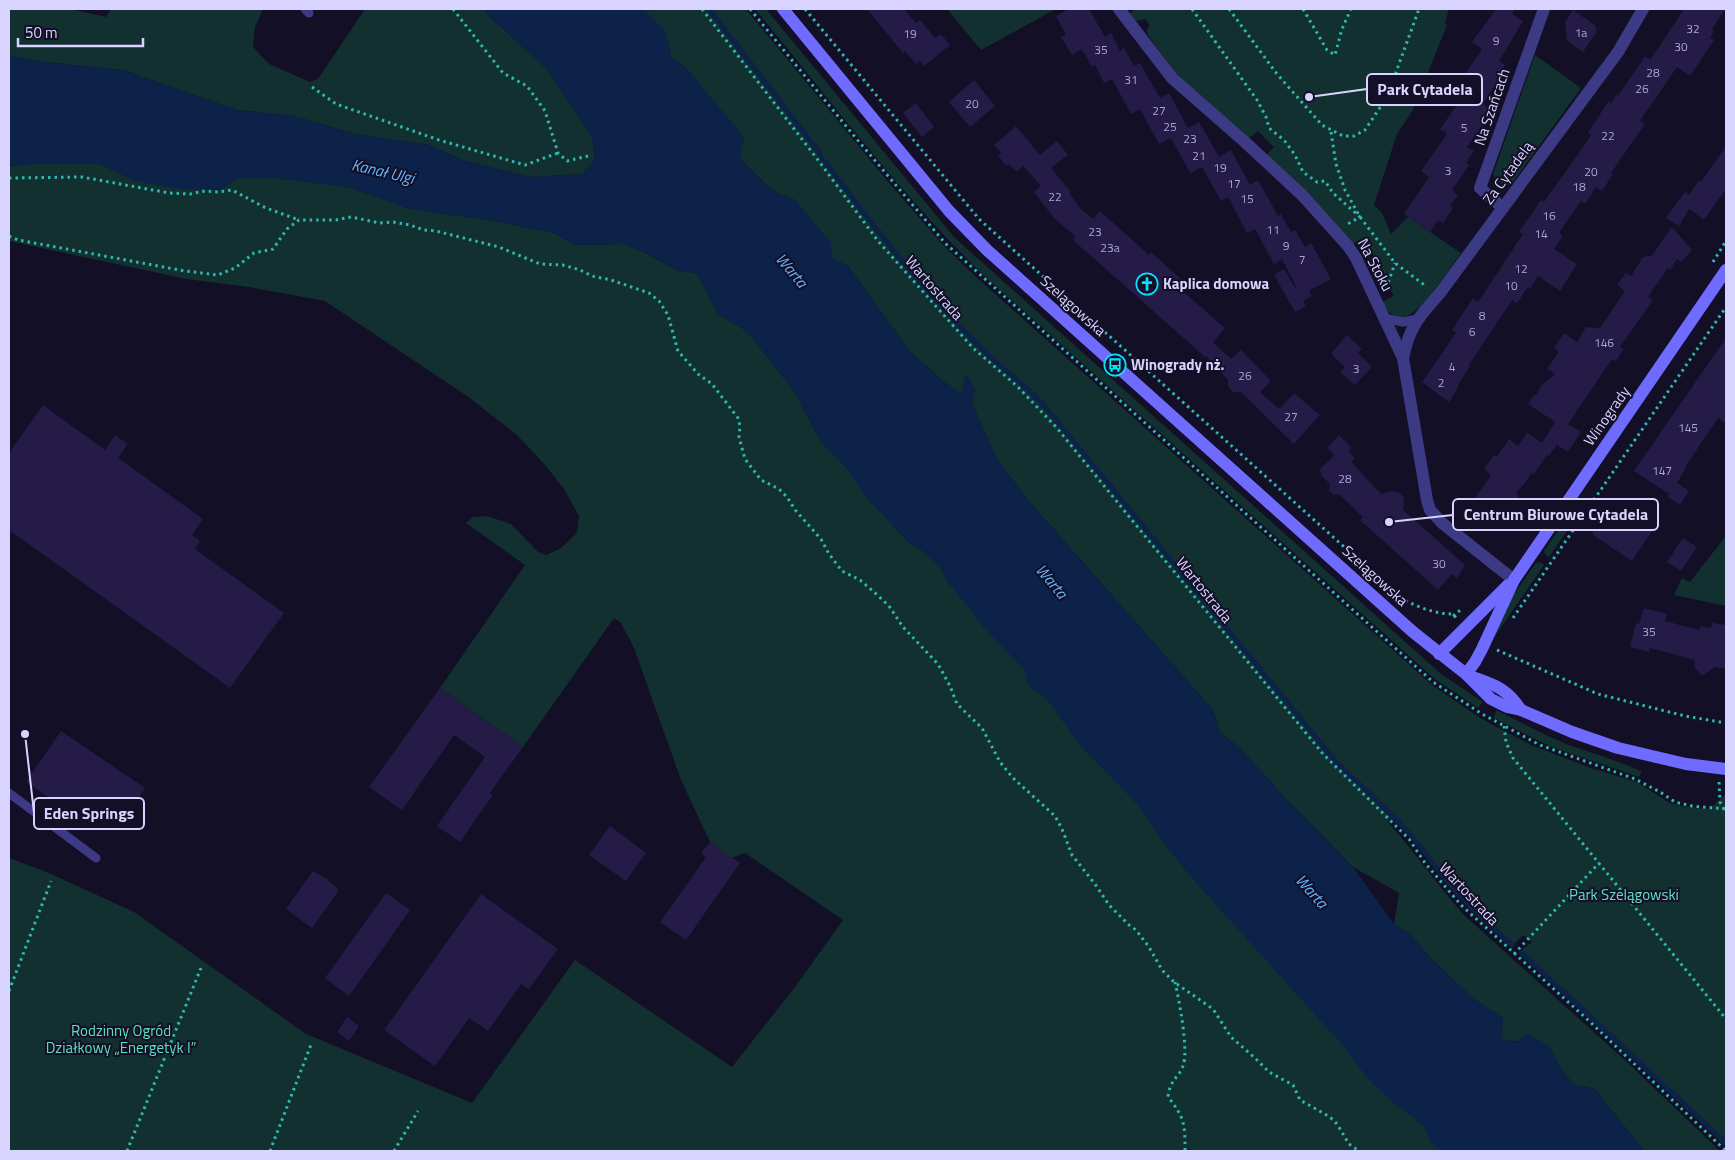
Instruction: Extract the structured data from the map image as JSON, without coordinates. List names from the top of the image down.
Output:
{
  "streets": {
    "street": [
      "Na Szańcach",
      "Za Cytadelą",
      "Na Stoku",
      "Szelągowska",
      "Winogrady"
    ],
    "path": ["Wartostrada"]
  },
  "crossings": [
    ["Na Szańcach", "Za Cytadelą"],
    ["Za Cytadelą", "Na Stoku"],
    ["Na Stoku", "Winogrady"],
    ["Szelągowska", "Winogrady"]
  ],
  "water": ["Kanał Ulgi", "Warta"],
  "parks": ["Park Szelągowski", "Rodzinny Ogród Działkowy „Energetyk I”"],
  "places": {
    "other": ["Park Cytadela", "Centrum Biurowe Cytadela", "Eden Springs"],
    "church": ["Kaplica domowa"],
    "bus stop": ["Winogrady nż."]
  },
  "house_numbers": [
    "32",
    "1a",
    "19",
    "9",
    "30",
    "35",
    "28",
    "31",
    "26",
    "20",
    "27",
    "25",
    "5",
    "22",
    "23",
    "21",
    "19",
    "3",
    "20",
    "17",
    "18",
    "22",
    "15",
    "16",
    "11",
    "23",
    "14",
    "9",
    "23a",
    "7",
    "12",
    "10",
    "8",
    "6",
    "146",
    "4",
    "3",
    "26",
    "2",
    "27",
    "145",
    "147",
    "28",
    "30",
    "35"
  ],
  "scale_bar": "50 m"
}
